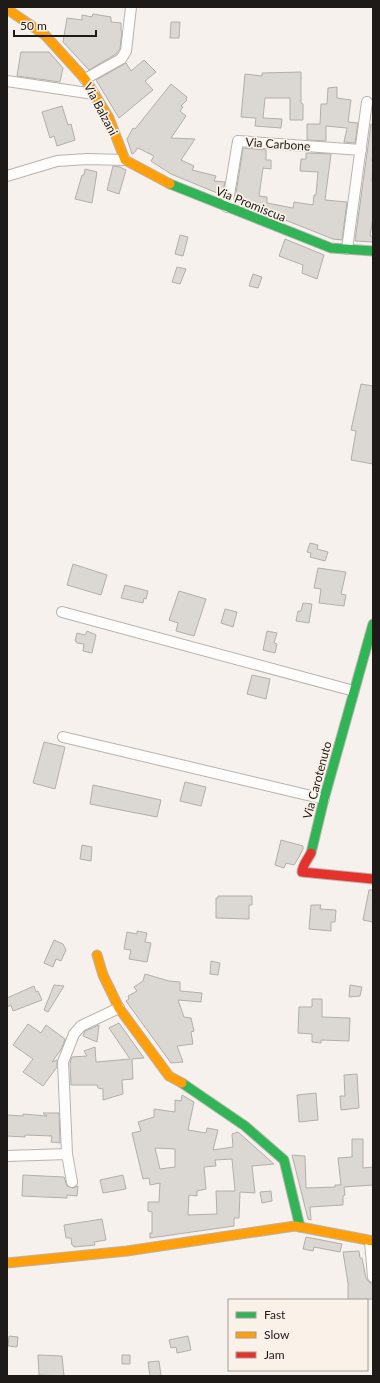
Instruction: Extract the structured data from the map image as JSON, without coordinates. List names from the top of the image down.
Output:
{
  "streets": {
    "street": [
      "Via Balzani",
      "Via Carbone",
      "Via Promiscua",
      "Via Carotenuto"
    ]
  },
  "crossings": [
    ["Via Balzani", "Via Promiscua"],
    ["Via Carbone", "Via Promiscua"]
  ],
  "legend": ["Fast", "Slow", "Jam"],
  "scale_bar": "50 m"
}
